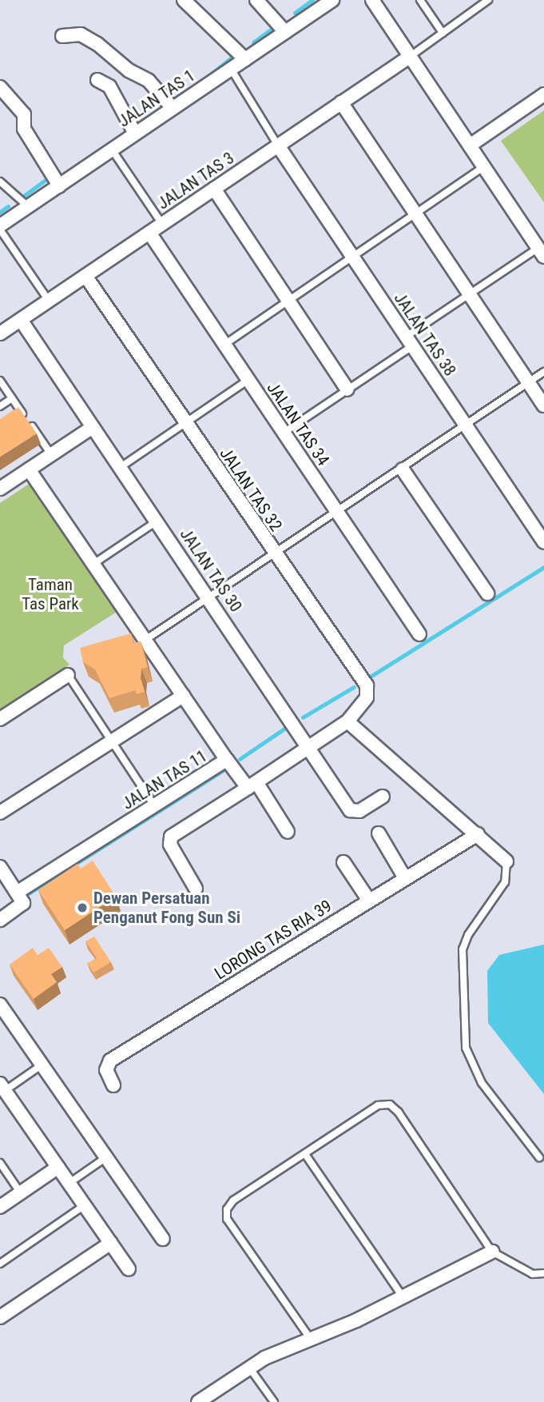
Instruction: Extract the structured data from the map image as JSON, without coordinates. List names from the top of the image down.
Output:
{
  "streets": {
    "street": [
      "JALAN TAS 1",
      "JALAN TAS 3",
      "JALAN TAS 38",
      "JALAN TAS 34",
      "JALAN TAS 32",
      "JALAN TAS 30",
      "JALAN TAS 11",
      "LORONG TAS RIA 39"
    ]
  },
  "crossings": [
    ["JALAN TAS 3", "JALAN TAS 38"],
    ["JALAN TAS 3", "JALAN TAS 34"],
    ["JALAN TAS 3", "JALAN TAS 32"],
    ["JALAN TAS 3", "JALAN TAS 30"]
  ],
  "parks": ["Taman Tas Park"],
  "places": ["Dewan Persatuan Penganut Fong Sun Si"]
}
